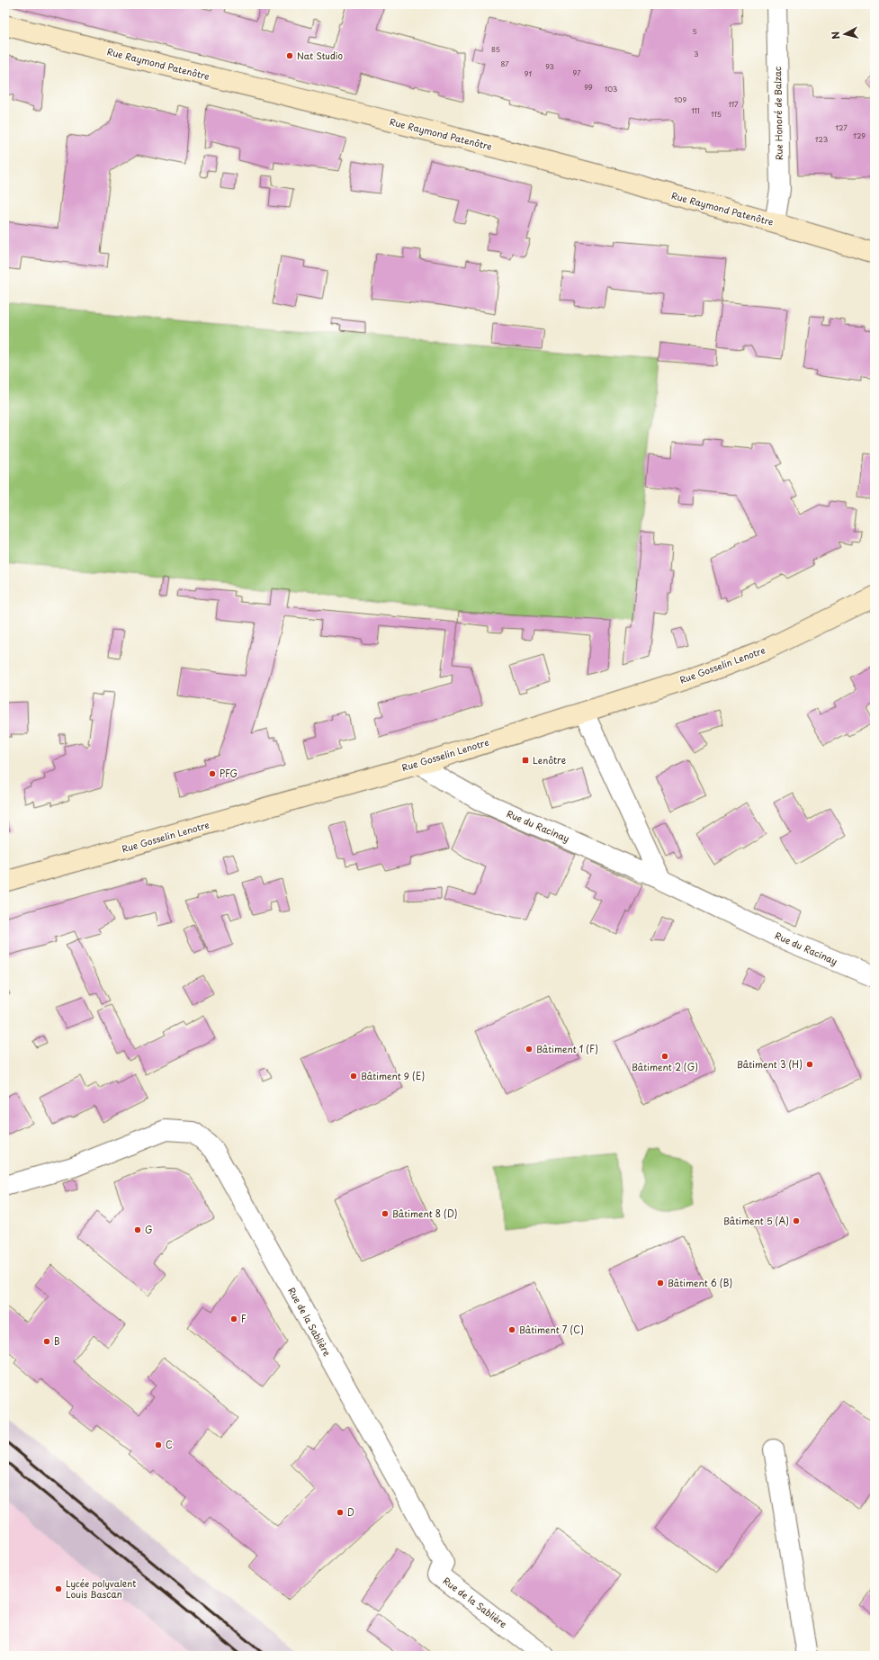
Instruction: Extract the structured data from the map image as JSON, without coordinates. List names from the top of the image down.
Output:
{
  "streets": {
    "main road": ["Rue Raymond Patenôtre", "Rue Gosselin Lenotre"],
    "street": ["Rue Honoré de Balzac", "Rue du Racinay", "Rue de la Sablière"]
  },
  "crossings": [
    ["Rue Raymond Patenôtre", "Rue Honoré de Balzac"],
    ["Rue Gosselin Lenotre", "Rue du Racinay"]
  ],
  "places": {
    "other": [
      "Nat Studio",
      "PFG",
      "Bâtiment 1 (F)",
      "Bâtiment 2 (G)",
      "Bâtiment 3 (H)",
      "Bâtiment 9 (E)",
      "Bâtiment 8 (D)",
      "Bâtiment 5 (A)",
      "G",
      "Bâtiment 6 (B)",
      "F",
      "Bâtiment 7 (C)",
      "B",
      "C",
      "D",
      "Lycée polyvalent Louis Bascan"
    ],
    "transit": ["Lenôtre"]
  },
  "house_numbers": [
    "5",
    "85",
    "3",
    "87",
    "93",
    "97",
    "91",
    "99",
    "103",
    "109",
    "117",
    "111",
    "115",
    "127",
    "129",
    "123"
  ],
  "north": "left"
}
